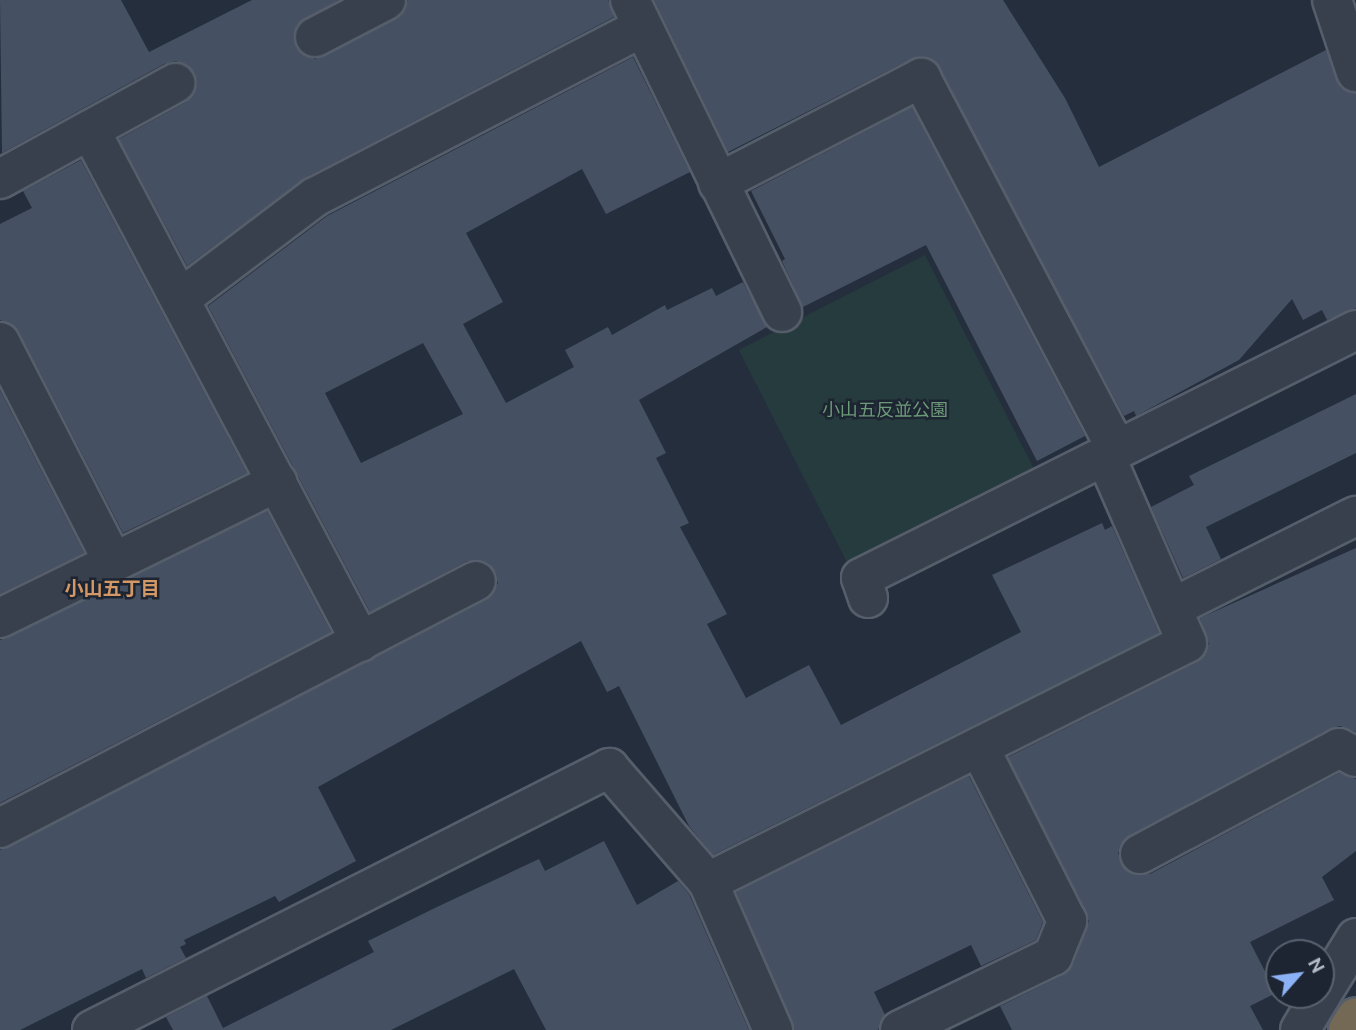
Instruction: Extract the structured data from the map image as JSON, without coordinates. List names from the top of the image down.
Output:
{
  "districts": ["小山五丁目"],
  "parks": ["小山五反並公園"],
  "north": "top right"
}
